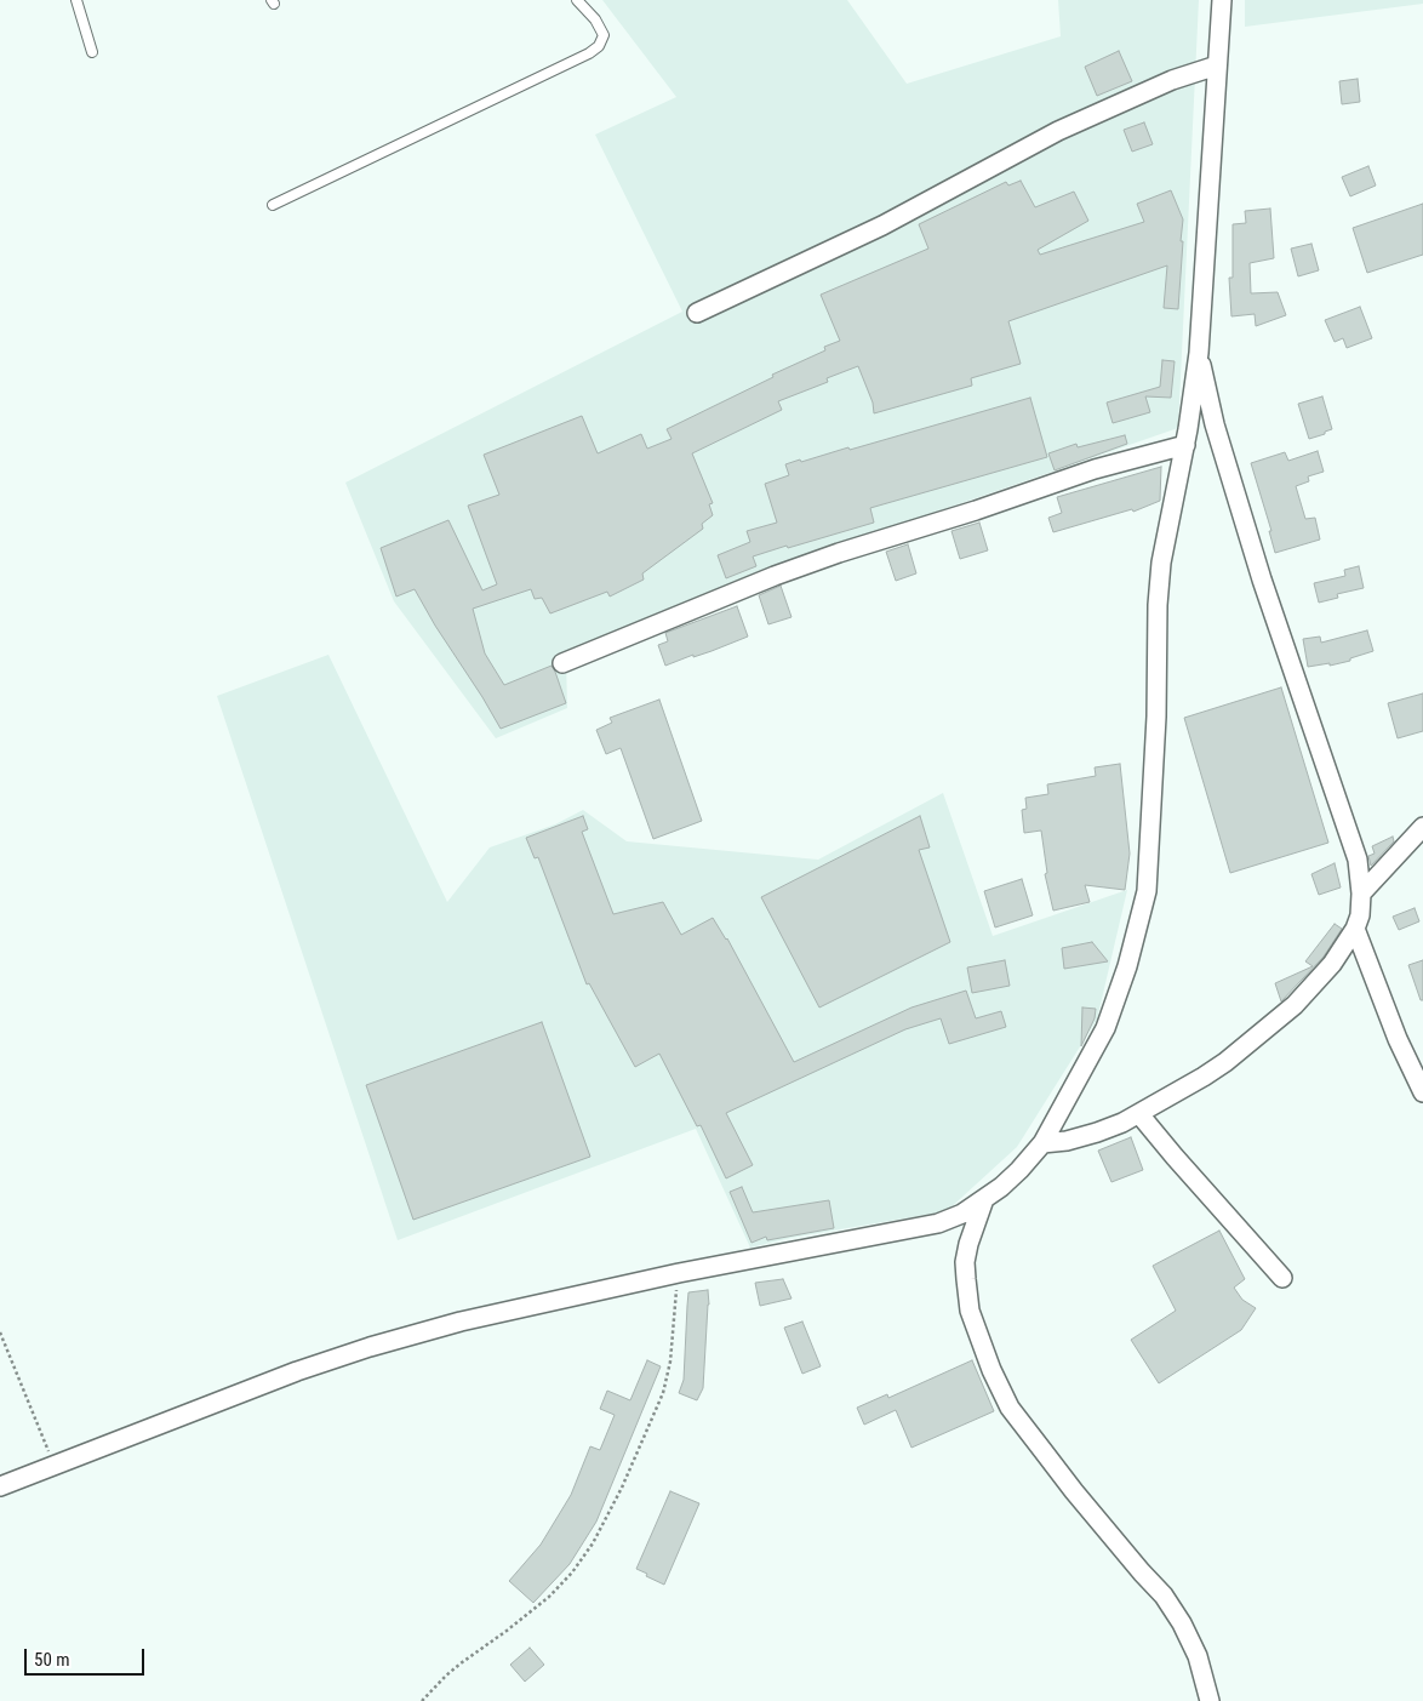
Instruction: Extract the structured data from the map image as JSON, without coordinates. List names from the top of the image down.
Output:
{
  "scale_bar": "50 m"
}
